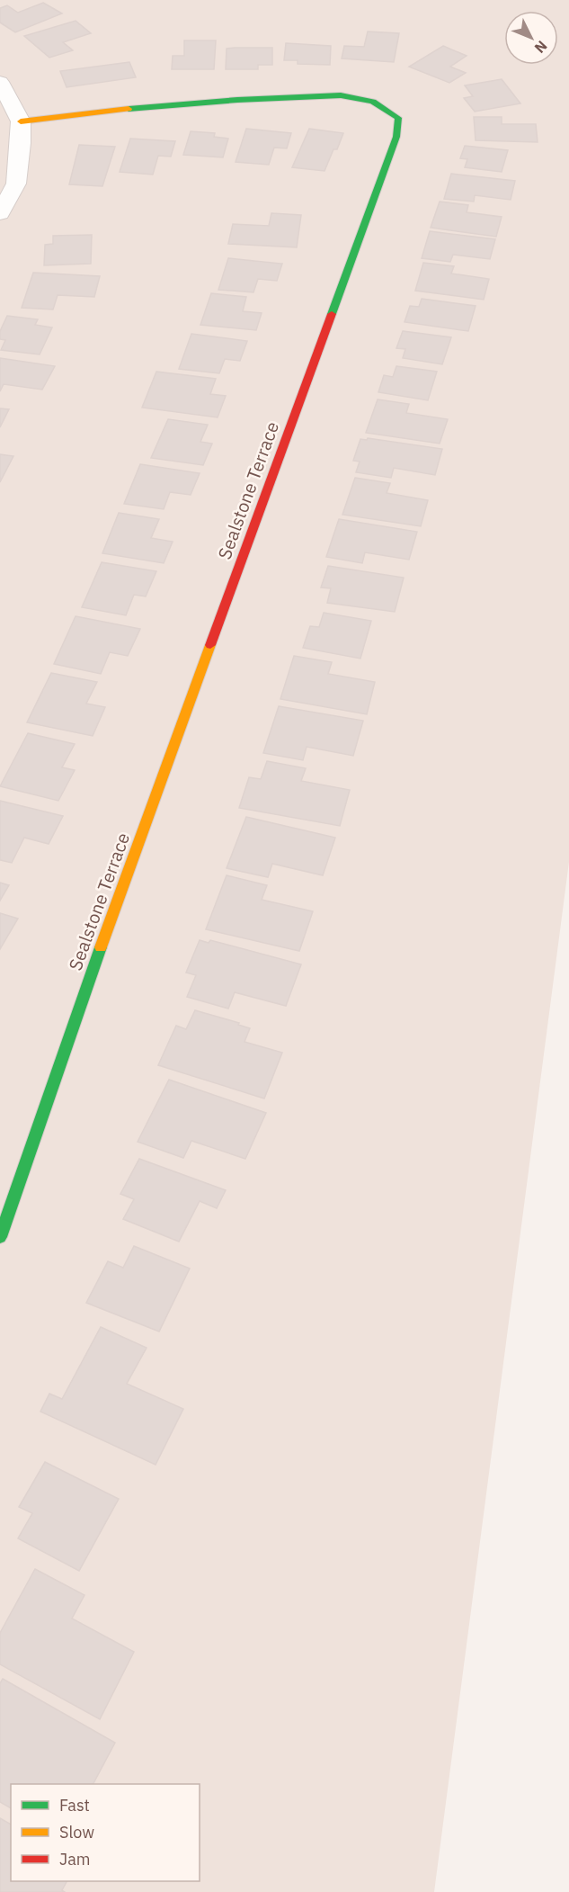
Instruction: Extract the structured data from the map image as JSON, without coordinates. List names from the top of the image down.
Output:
{
  "streets": {
    "street": ["Sealstone Terrace"]
  },
  "legend": ["Fast", "Slow", "Jam"],
  "north": "bottom right"
}
